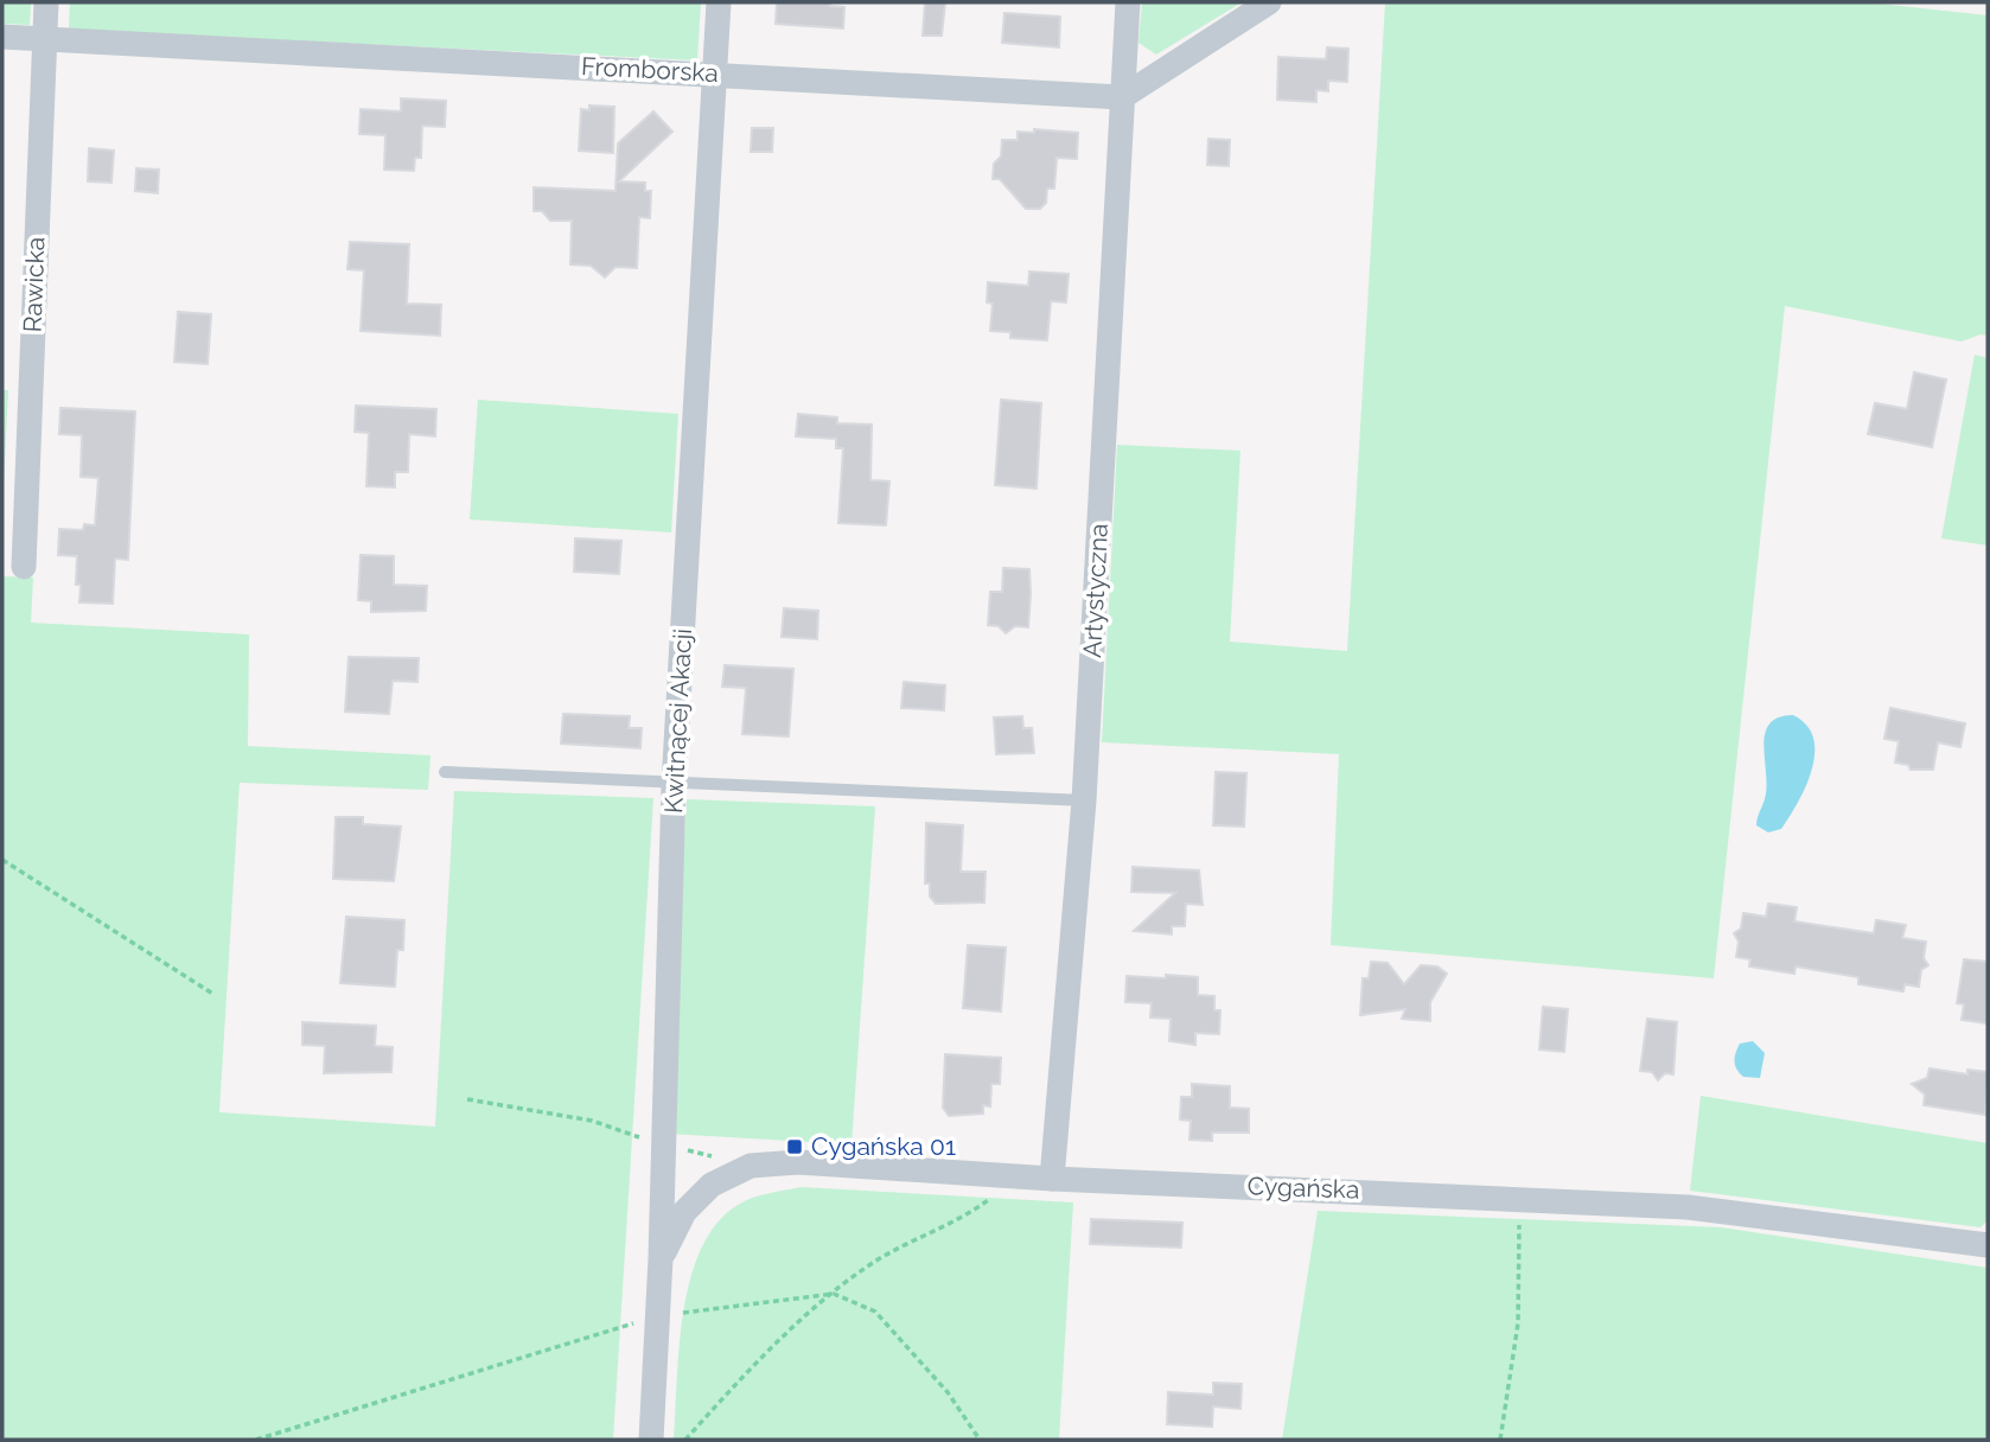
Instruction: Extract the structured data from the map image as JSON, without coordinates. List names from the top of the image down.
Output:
{
  "streets": {
    "street": [
      "Fromborska",
      "Rawicka",
      "Artystyczna",
      "Kwitnącej Akacji",
      "Cygańska"
    ]
  },
  "crossings": [
    ["Fromborska", "Rawicka"],
    ["Fromborska", "Artystyczna"],
    ["Fromborska", "Kwitnącej Akacji"],
    ["Artystyczna", "Cygańska"],
    ["Kwitnącej Akacji", "Cygańska"]
  ],
  "places": {
    "transit": ["Cygańska 01"]
  }
}
